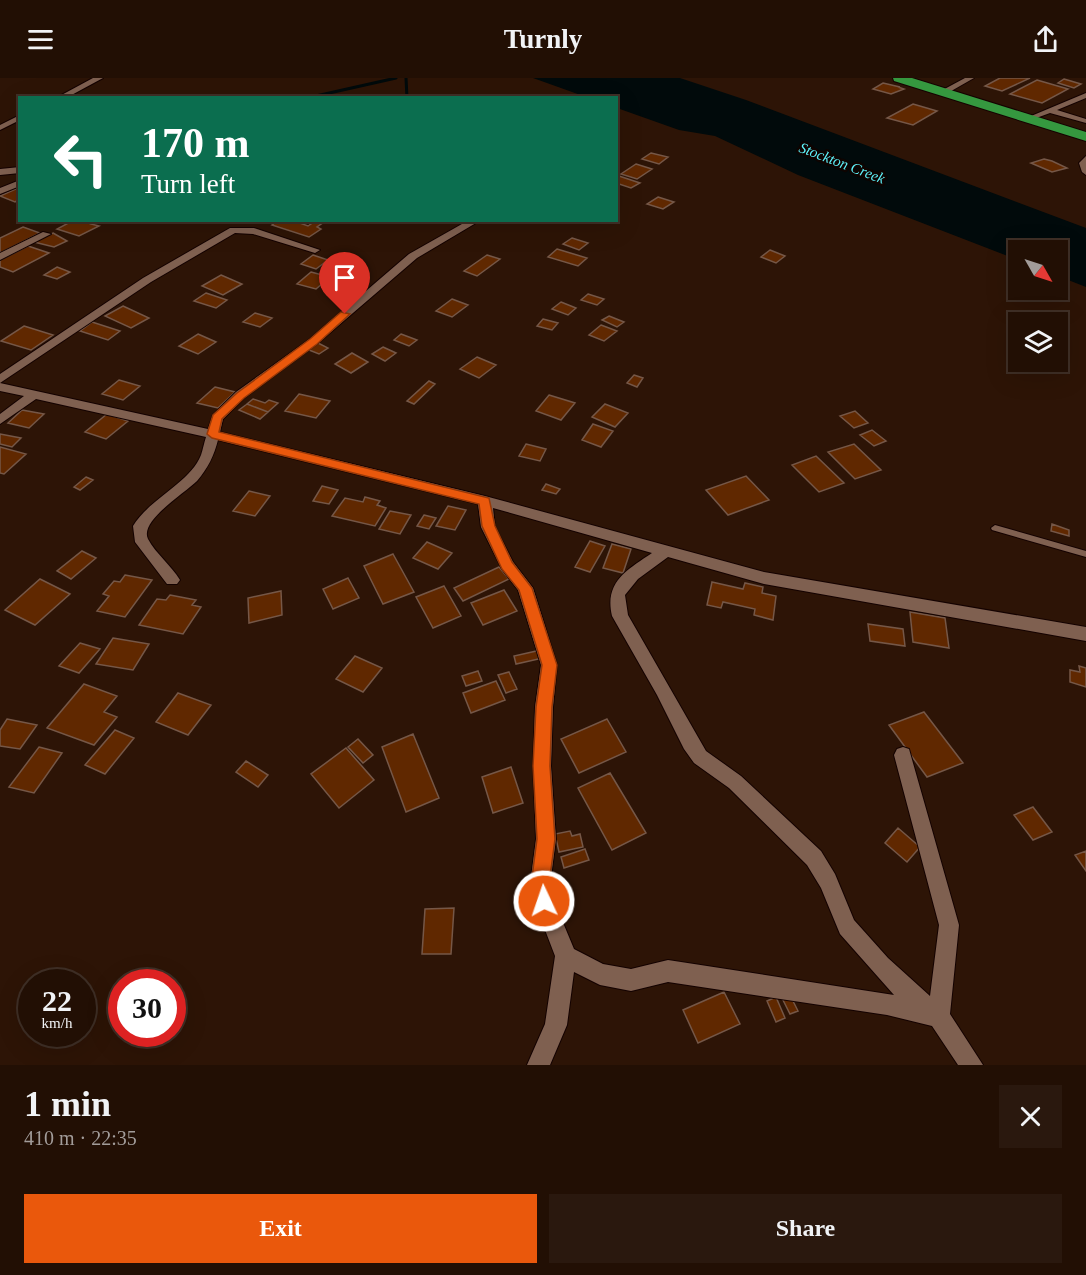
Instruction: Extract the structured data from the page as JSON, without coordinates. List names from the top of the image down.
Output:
{
  "water": ["Stockton Creek"],
  "north": "bottom right",
  "page": {
    "header": "Turnly",
    "turn": ["170 m", "Turn left"],
    "speed": "22 km/h",
    "limit": "30",
    "heading": ["1 min", "410 m · 22:35"],
    "buttons": ["Exit", "Share"]
  }
}
